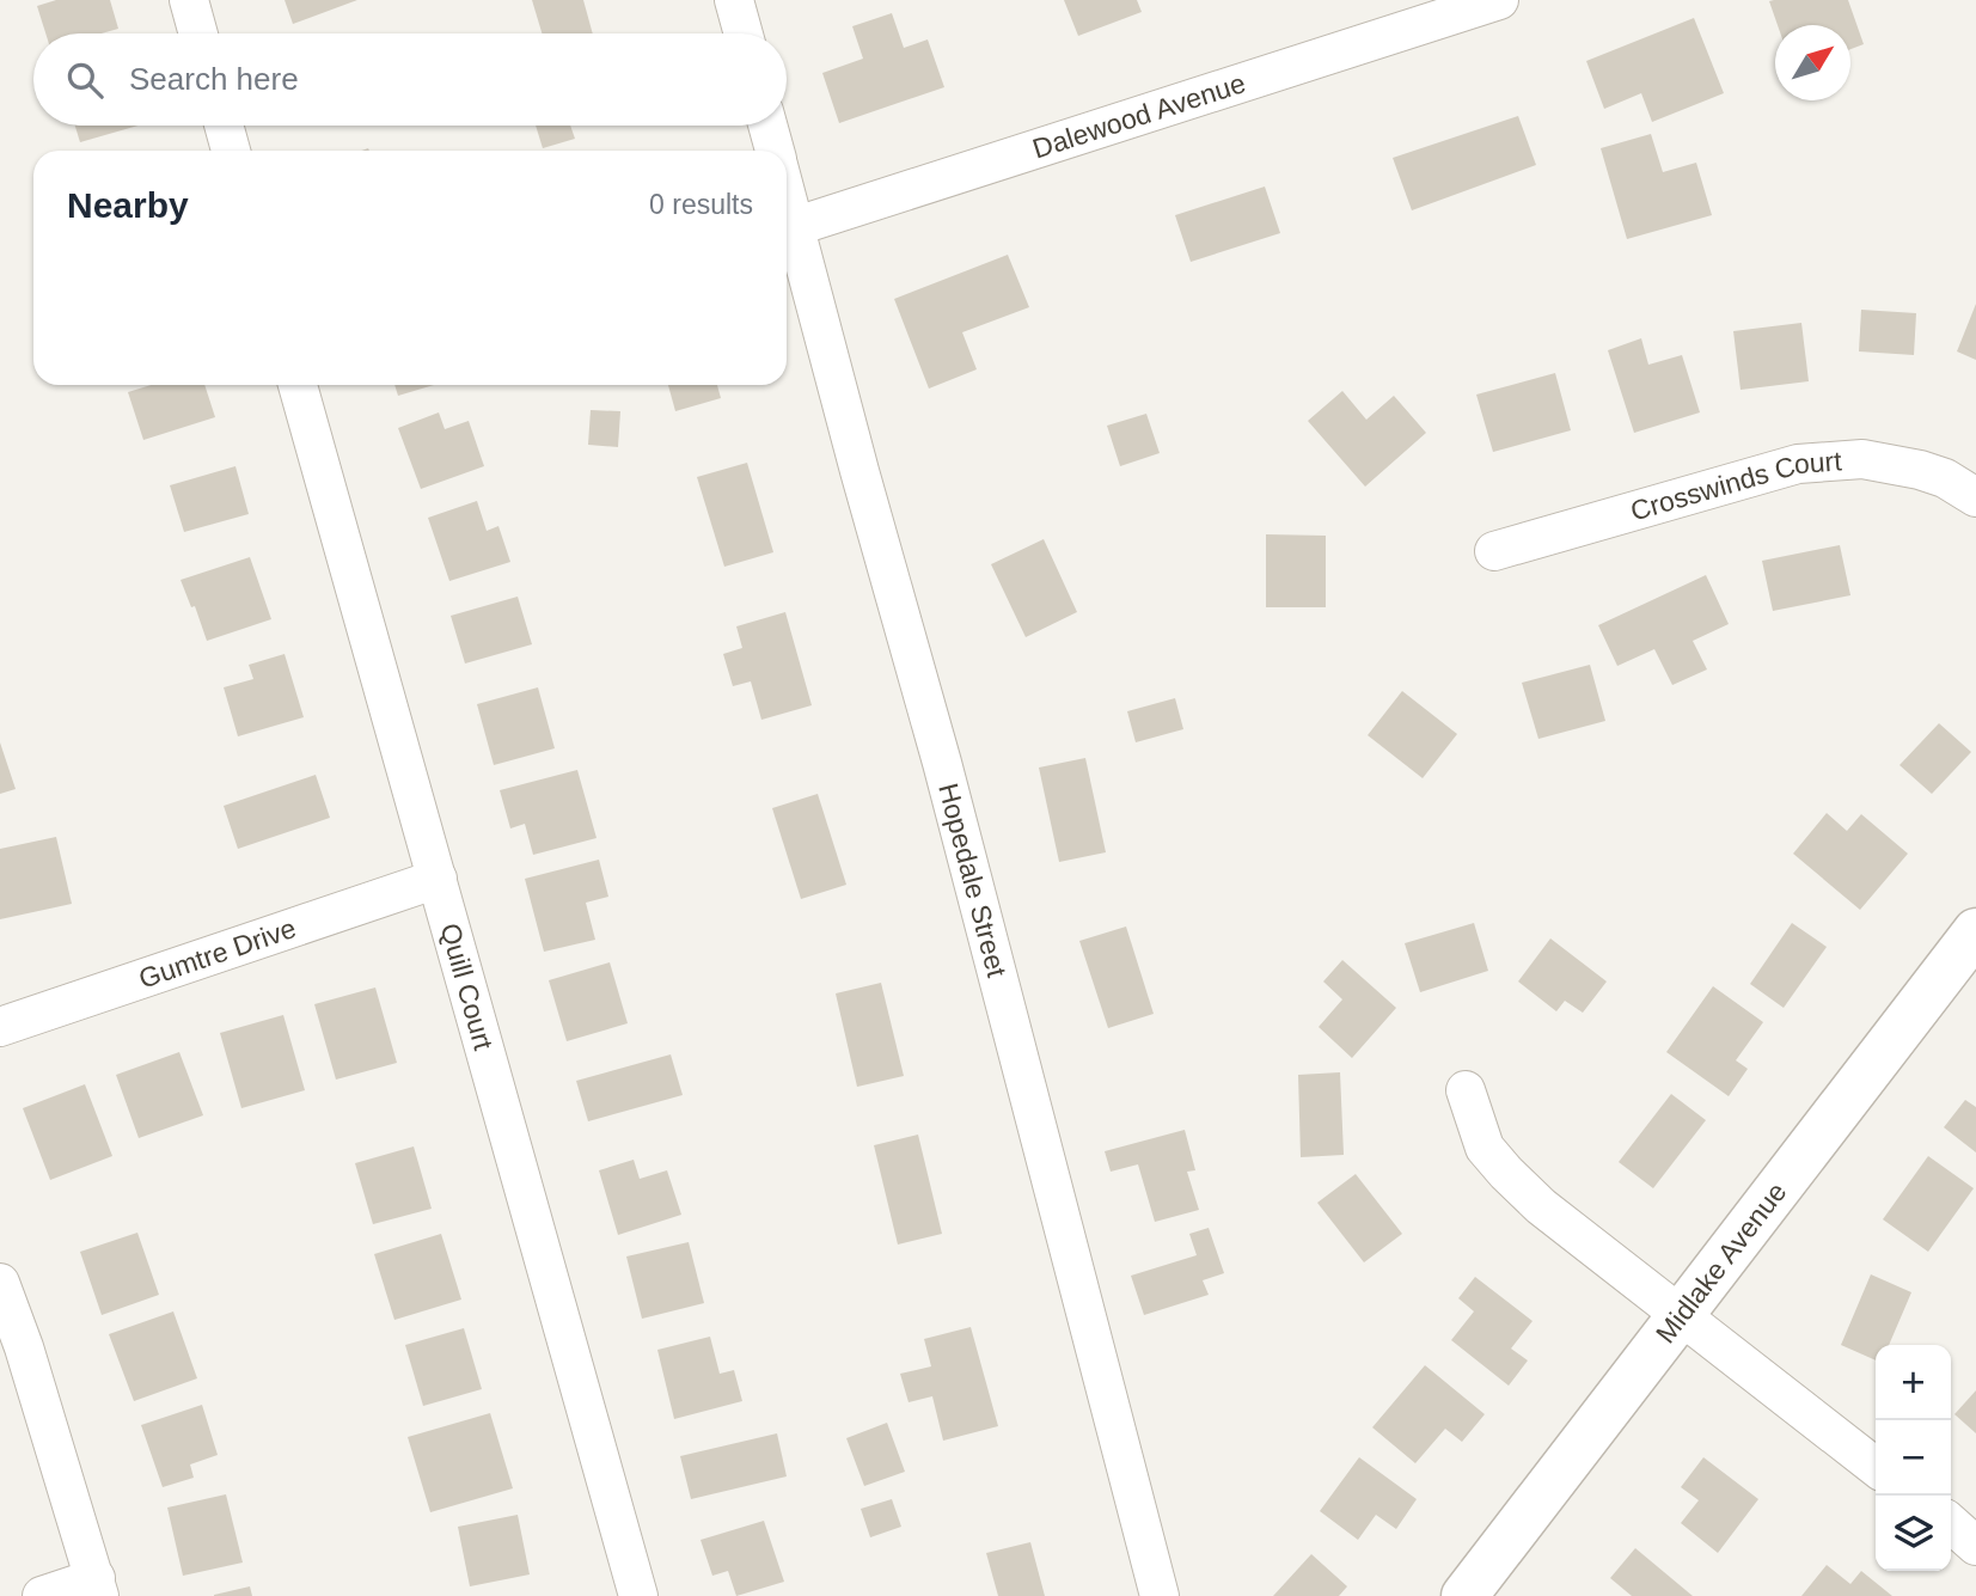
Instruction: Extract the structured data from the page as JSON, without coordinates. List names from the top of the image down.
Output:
{
  "streets": {
    "street": [
      "Dalewood Avenue",
      "Crosswinds Court",
      "Hopedale Street",
      "Gumtre Drive",
      "Quill Court",
      "Midlake Avenue"
    ]
  },
  "crossings": [
    ["Dalewood Avenue", "Hopedale Street"],
    ["Gumtre Drive", "Quill Court"]
  ],
  "north": "top right",
  "page": {
    "search": "Search here",
    "heading": ["Nearby", "0 results"],
    "map_buttons": ["+", "−"]
  }
}
